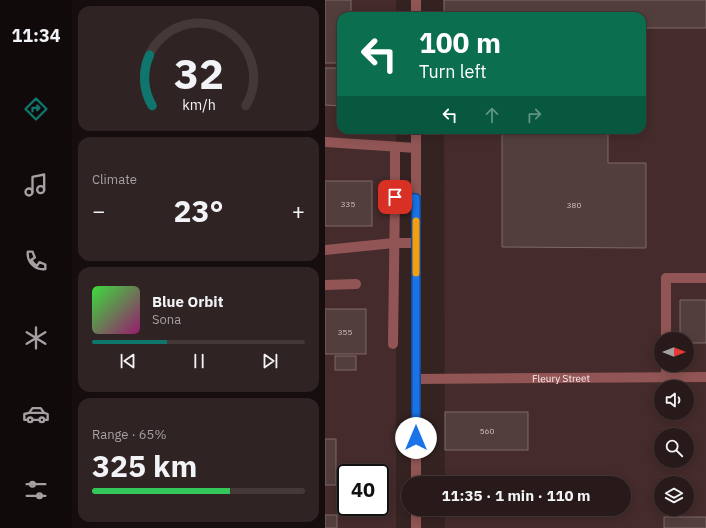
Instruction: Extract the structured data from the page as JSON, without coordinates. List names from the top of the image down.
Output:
{
  "streets": {
    "street": ["Fleury Street"]
  },
  "house_numbers": [
    "335",
    "380",
    "355",
    "560"
  ],
  "north": "right",
  "page": {
    "tabs": "11:34",
    "turn": ["100 m", "Turn left"],
    "tile": [
      "Climate",
      ["Range · 65%", "325 km"]
    ],
    "heat": ["−", "23°", "+"],
    "song": ["Blue Orbit", "Sona"],
    "limit": "40",
    "trip": "11:35 · 1 min · 110 m",
    "gauge": ["32", "km/h"]
  }
}
